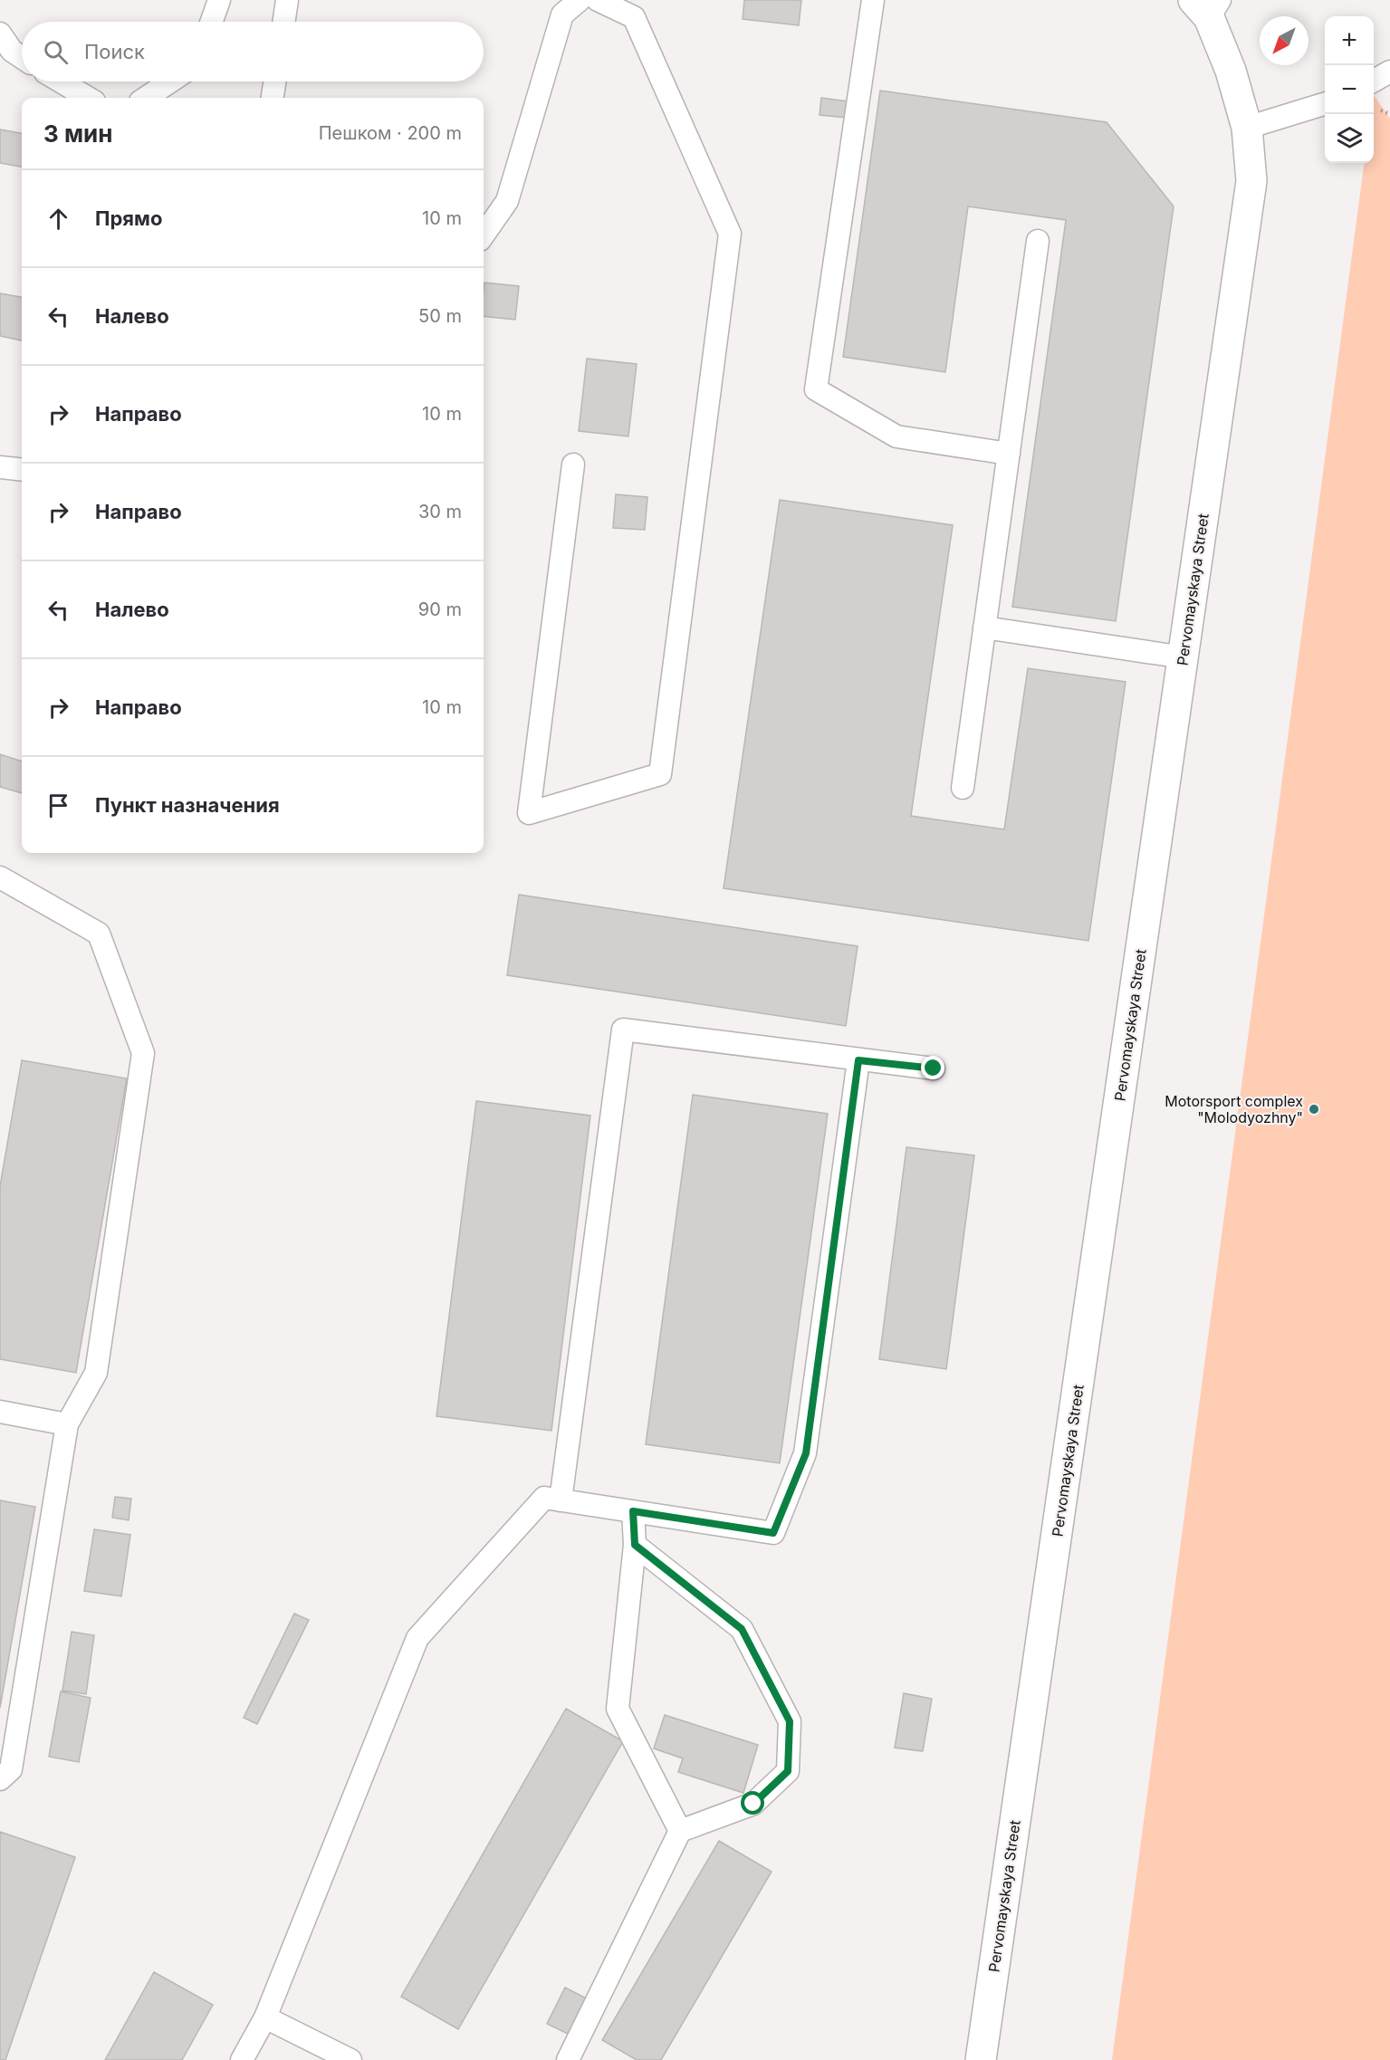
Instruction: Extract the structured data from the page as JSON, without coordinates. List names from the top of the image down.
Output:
{
  "streets": {
    "street": ["Pervomayskaya Street"]
  },
  "places": ["Motorsport complex \"Molodyozhny\""],
  "north": "bottom left",
  "page": {
    "map_buttons": ["+", "−"],
    "search": "Поиск",
    "heading": ["3 мин", "Пешком · 200 m"],
    "list": [
      ["Прямо", "10 m"],
      ["Налево", "50 m"],
      ["Направо", "10 m"],
      ["Направо", "30 m"],
      ["Налево", "90 m"],
      ["Направо", "10 m"],
      "Пункт назначения"
    ]
  }
}
